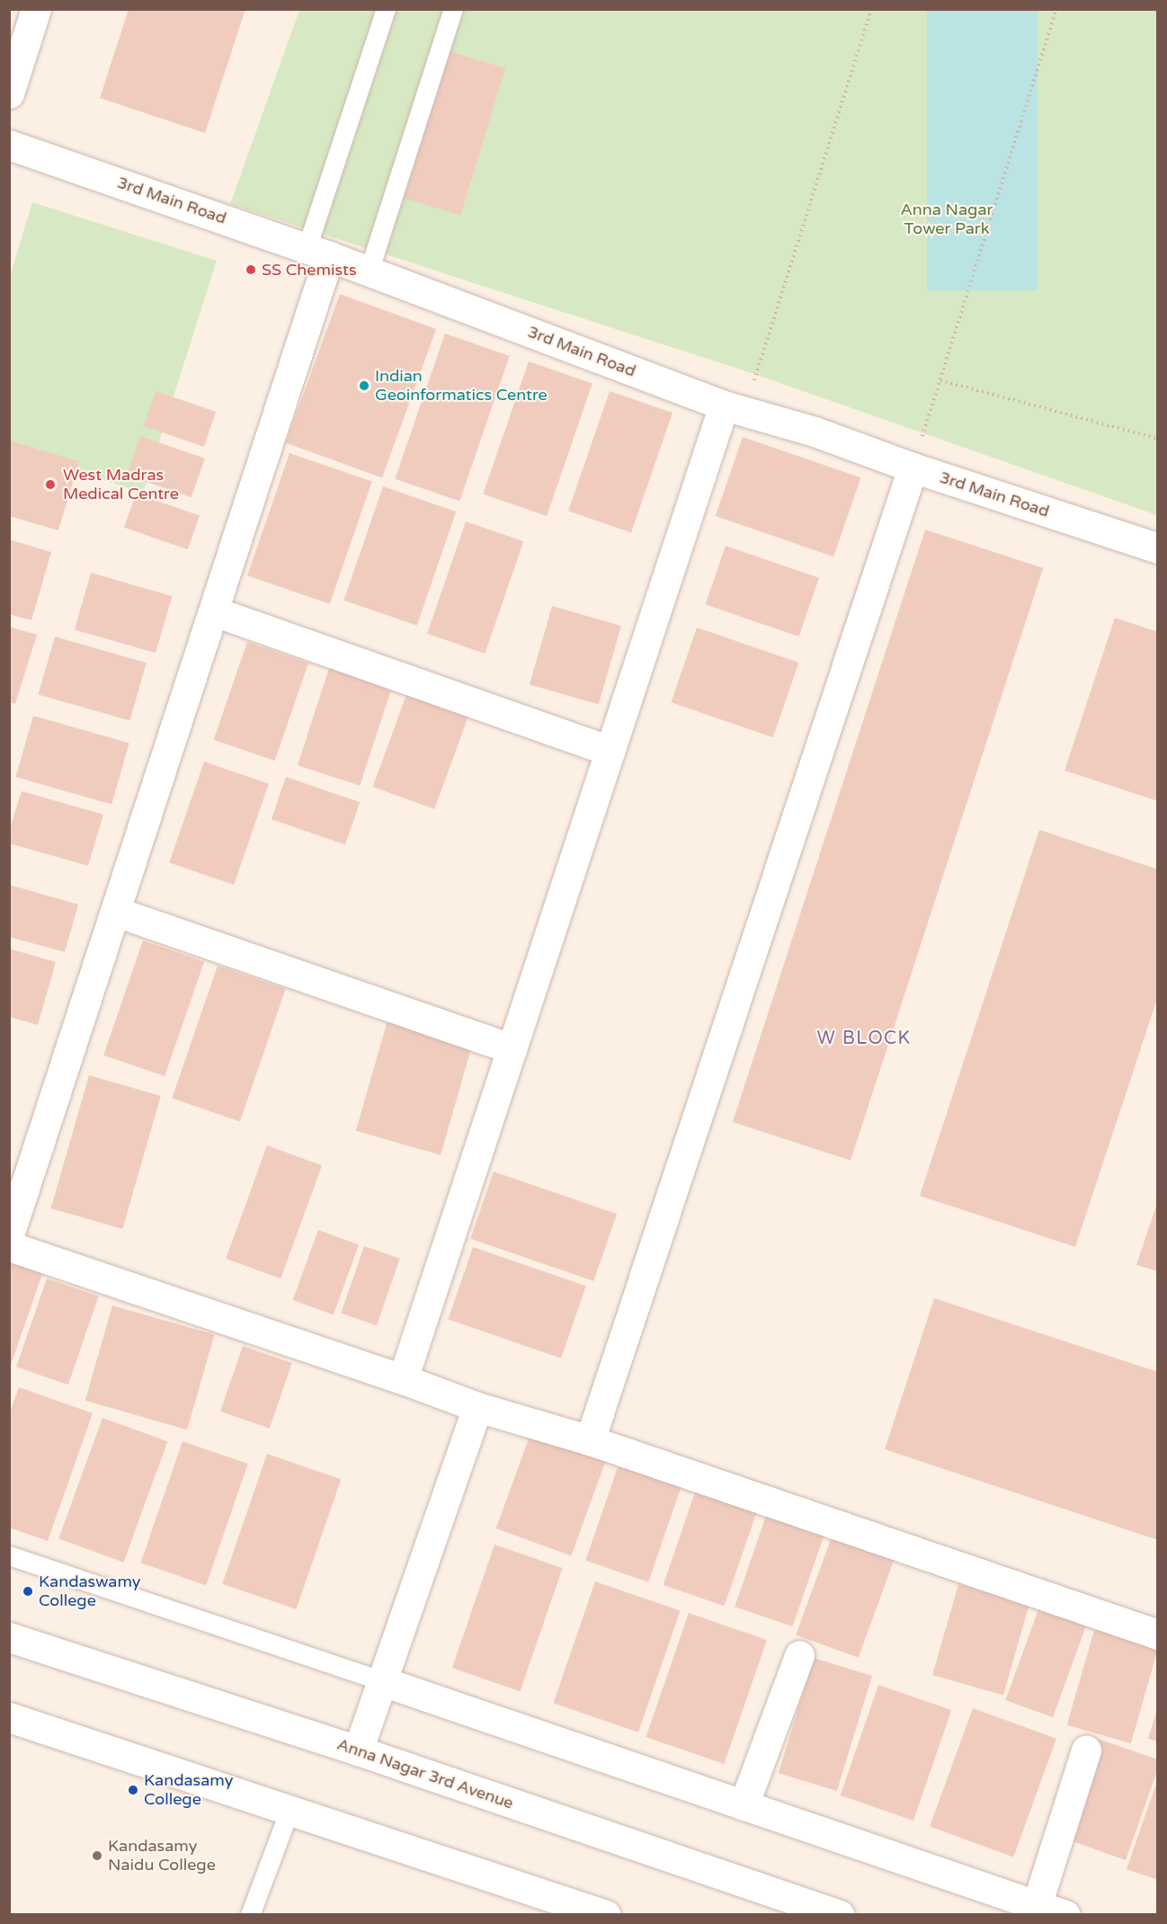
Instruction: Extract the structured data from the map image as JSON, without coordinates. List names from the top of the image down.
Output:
{
  "streets": {
    "street": ["3rd Main Road", "Anna Nagar 3rd Avenue"]
  },
  "districts": ["W BLOCK"],
  "parks": ["Anna Nagar Tower Park"],
  "places": [
    "SS Chemists",
    "Indian Geoinformatics Centre",
    "West Madras Medical Centre",
    "Kandaswamy College",
    "Kandasamy College",
    "Kandasamy Naidu College"
  ]
}
